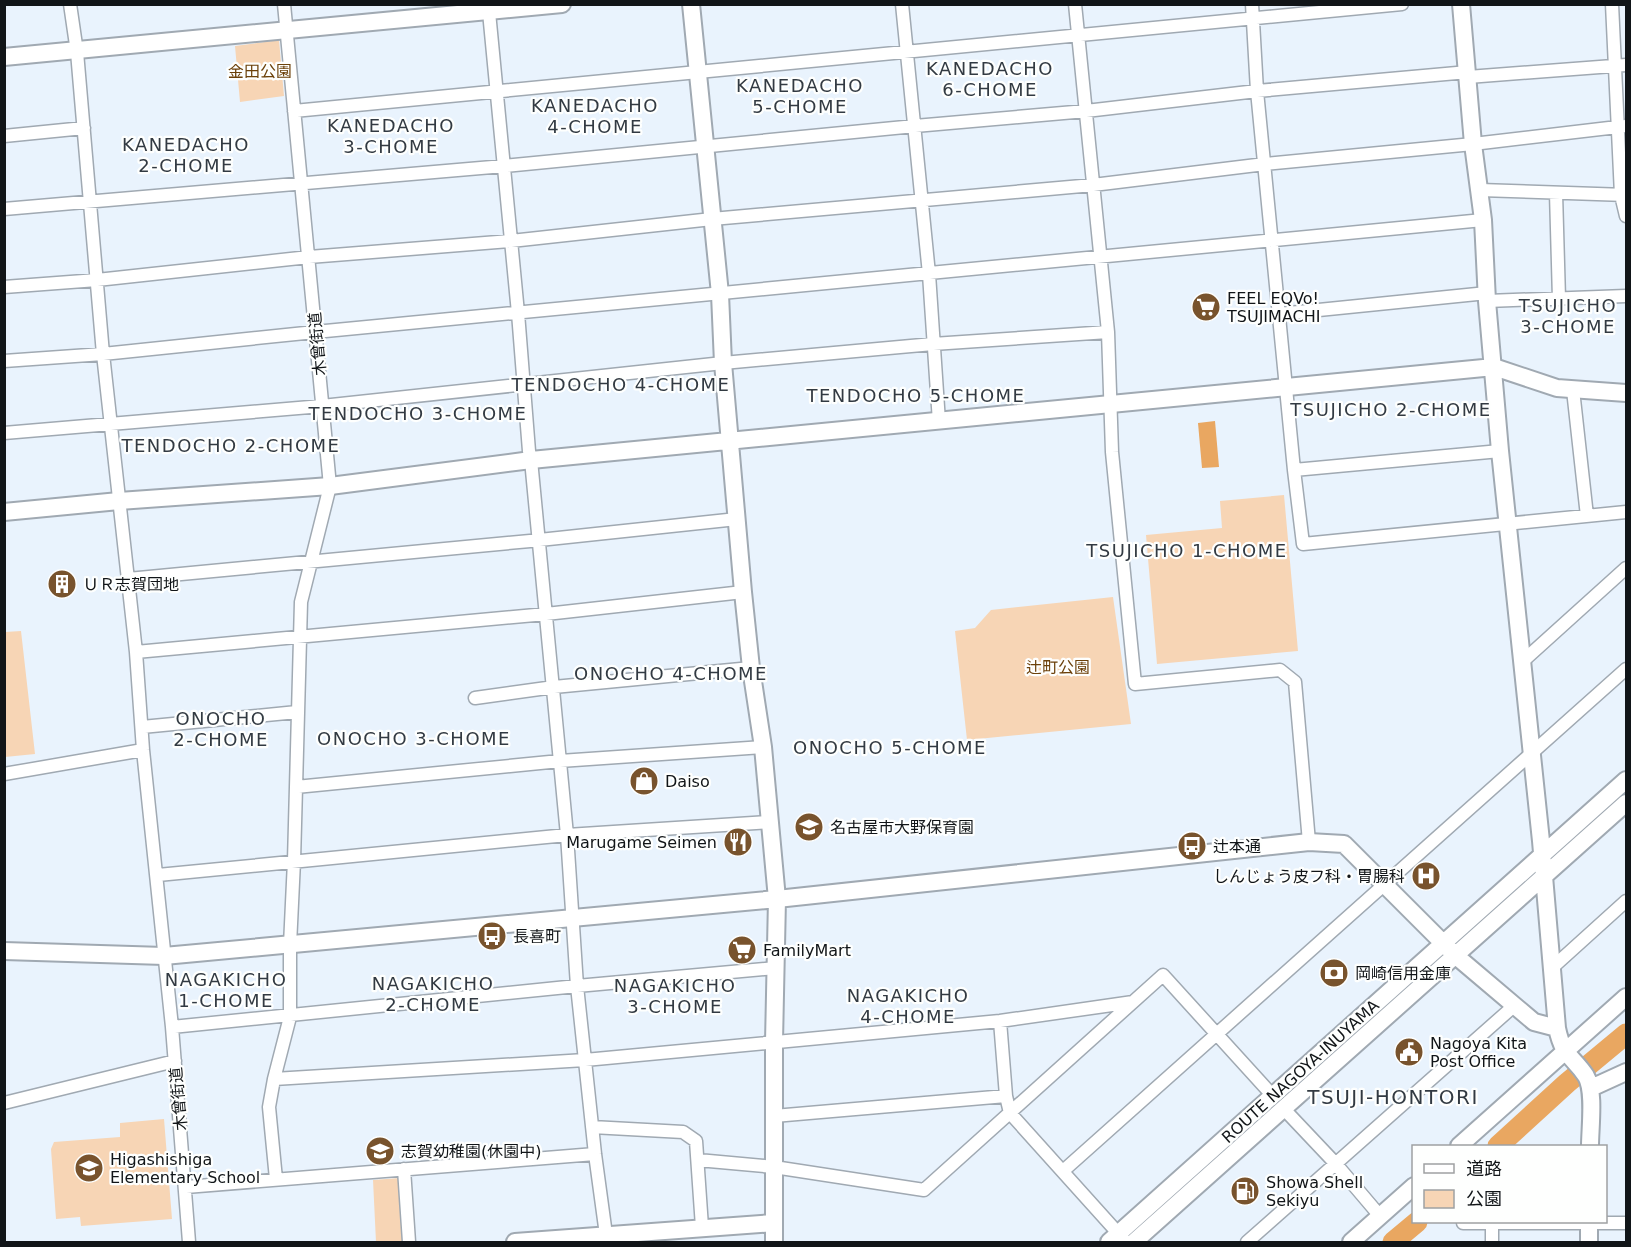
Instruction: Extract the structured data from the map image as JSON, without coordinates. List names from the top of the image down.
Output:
{
  "streets": {
    "street": ["木曾街道", "ROUTE NAGOYA-INUYAMA"]
  },
  "districts": [
    "KANEDACHO 6-CHOME",
    "KANEDACHO 5-CHOME",
    "KANEDACHO 4-CHOME",
    "KANEDACHO 3-CHOME",
    "KANEDACHO 2-CHOME",
    "TSUJICHO 3-CHOME",
    "TENDOCHO 4-CHOME",
    "TENDOCHO 5-CHOME",
    "TSUJICHO 2-CHOME",
    "TENDOCHO 3-CHOME",
    "TENDOCHO 2-CHOME",
    "TSUJICHO 1-CHOME",
    "ONOCHO 4-CHOME",
    "ONOCHO 2-CHOME",
    "ONOCHO 3-CHOME",
    "ONOCHO 5-CHOME",
    "NAGAKICHO 1-CHOME",
    "NAGAKICHO 2-CHOME",
    "NAGAKICHO 3-CHOME",
    "NAGAKICHO 4-CHOME",
    "TSUJI-HONTORI"
  ],
  "parks": ["金田公園", "辻町公園"],
  "places": {
    "supermarket": ["FEEL EQVo! TSUJIMACHI", "FamilyMart"],
    "building": ["ＵＲ志賀団地"],
    "shop": ["Daiso"],
    "school or university": ["名古屋市大野保育園", "志賀幼稚園(休園中)", "Higashishiga Elementary School"],
    "restaurant": ["Marugame Seimen"],
    "bus stop": ["辻本通", "長喜町"],
    "hospital": ["しんじょう皮フ科・胃腸科"],
    "bank": ["岡崎信用金庫"],
    "public building": ["Nagoya Kita Post Office"],
    "fuel station": ["Showa Shell Sekiyu"]
  },
  "legend": ["道路", "公園"]
}
